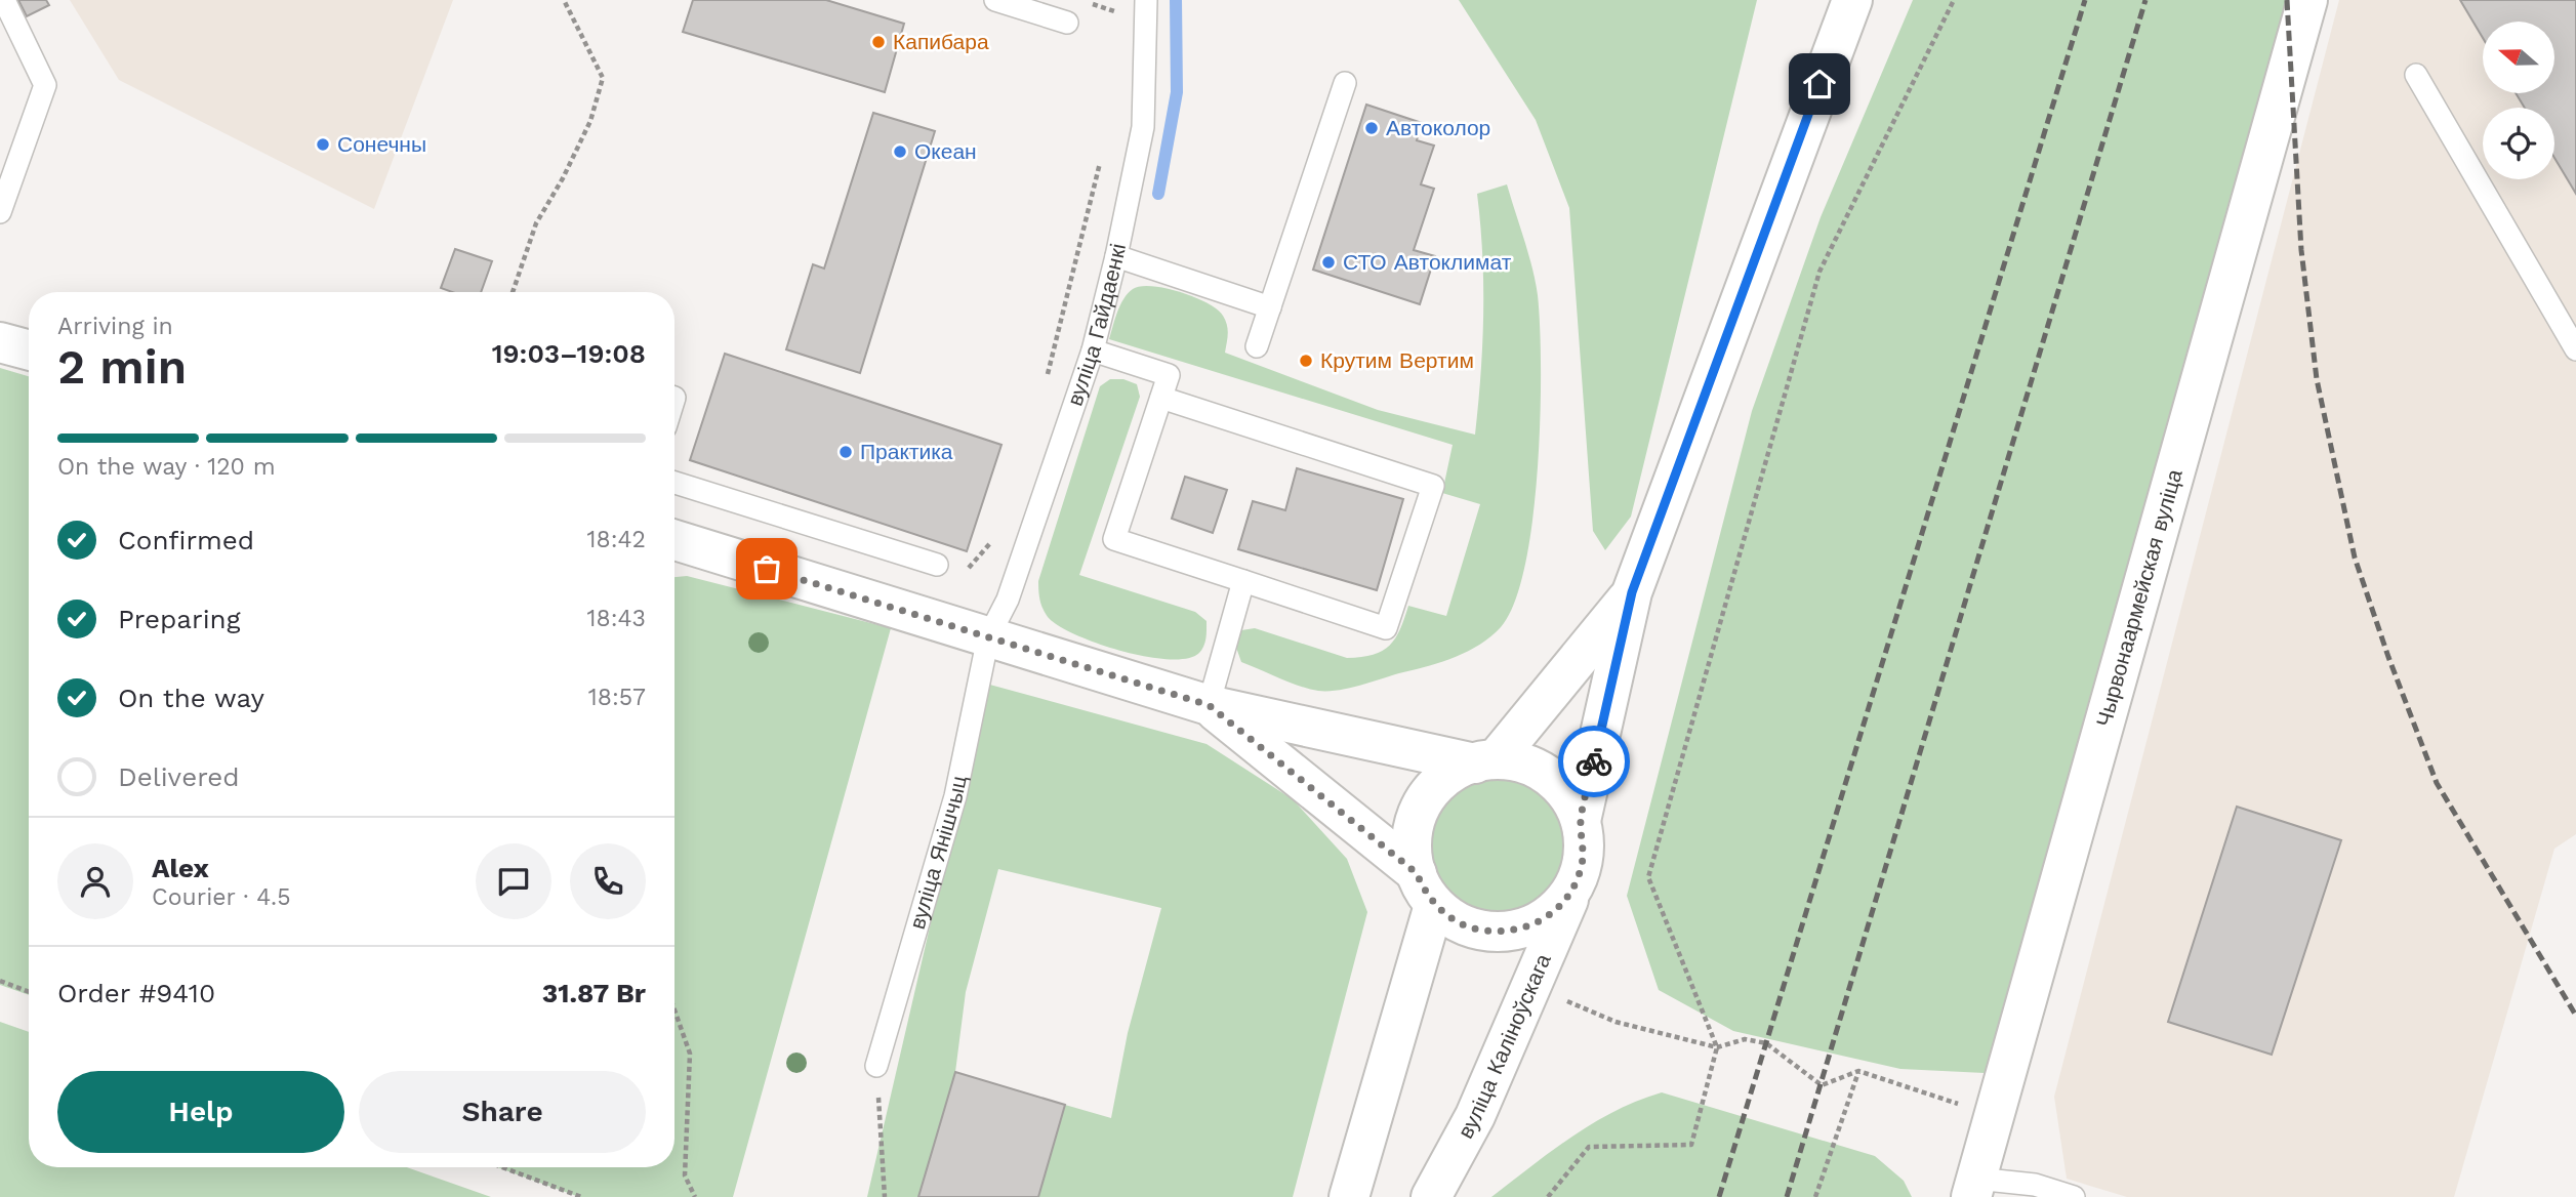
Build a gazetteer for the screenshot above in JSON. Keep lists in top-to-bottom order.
{
  "streets": {
    "street": ["Чырвонаармейская вуліца", "вуліца Каліноўскага"],
    "lane": ["вуліца Гайдаенкі", "вуліца Янішчыц"]
  },
  "crossings": [
    ["вуліца Гайдаенкі", "вуліца Янішчыц"]
  ],
  "places": [
    "Капибара",
    "Автоколор",
    "Сонечны",
    "Океан",
    "СТО Автоклимат",
    "Крутим Вертим",
    "Практика"
  ],
  "north": "left",
  "page": {
    "heading": ["2 min", "Arriving in", "19:03–19:08"],
    "panel": [
      "Alex",
      "Courier · 4.5",
      "Order #9410",
      "31.87 Br"
    ],
    "bar": "On the way · 120 m",
    "list": [
      ["Confirmed", "18:42"],
      ["Preparing", "18:43"],
      ["On the way", "18:57"],
      "Delivered"
    ],
    "buttons": ["Help", "Share"]
  }
}
